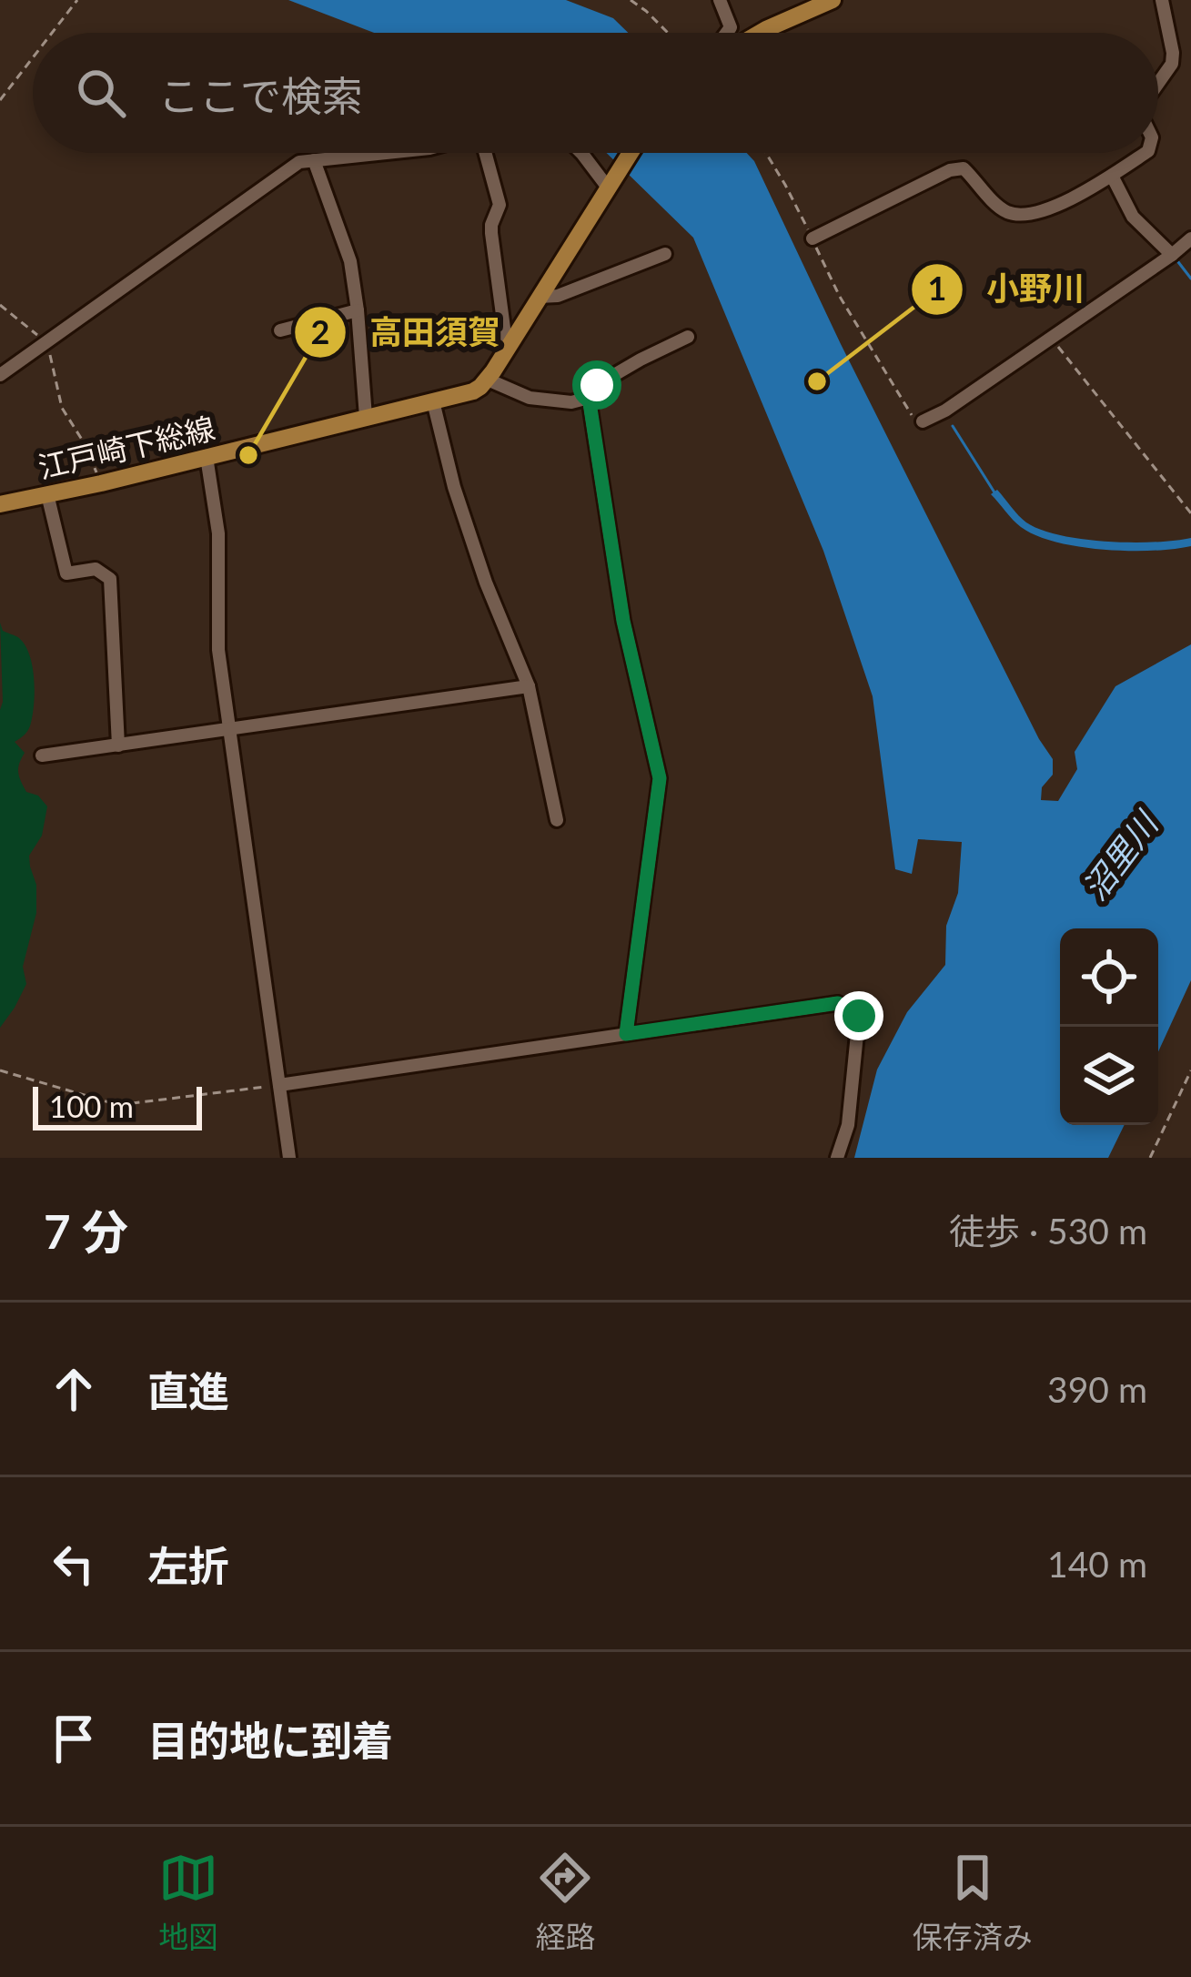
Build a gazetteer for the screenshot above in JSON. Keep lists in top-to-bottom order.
{
  "streets": {
    "main road": ["江戸崎下総線"]
  },
  "water": ["沼里川"],
  "places": ["小野川", "高田須賀"],
  "scale_bar": "100 m",
  "page": {
    "search": "ここで検索",
    "scale": "100 m",
    "heading": ["7 分", "徒歩 · 530 m"],
    "list": [
      ["直進", "390 m"],
      ["左折", "140 m"],
      "目的地に到着"
    ],
    "nav": ["地図", "経路", "保存済み"]
  }
}
